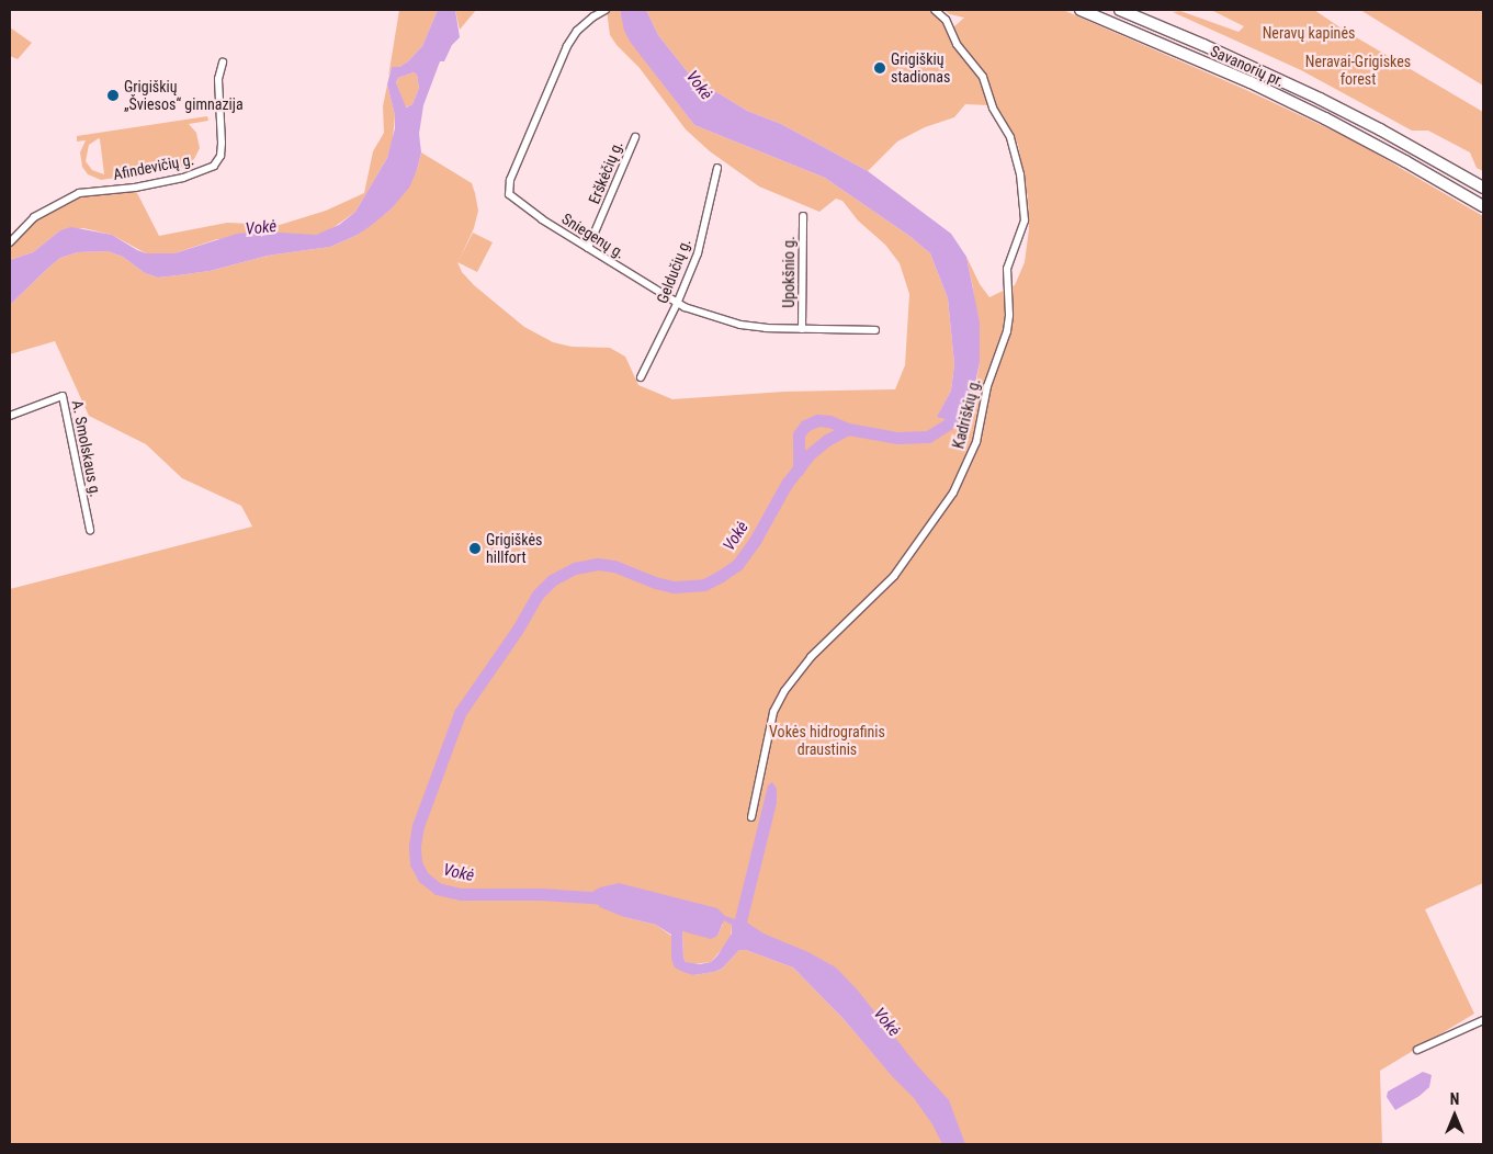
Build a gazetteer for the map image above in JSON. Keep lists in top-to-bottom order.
{
  "streets": {
    "highway": ["Savanorių pr."],
    "street": [
      "Afindevičių g.",
      "Erškėčių g.",
      "Sniegenų g.",
      "Geldučių g.",
      "Upokšnio g.",
      "Kadriškių g.",
      "A. Smolskaus g."
    ]
  },
  "crossings": [
    ["Erškėčių g.", "Sniegenų g."],
    ["Sniegenų g.", "Geldučių g."],
    ["Sniegenų g.", "Upokšnio g."]
  ],
  "water": ["Vokė"],
  "parks": ["Neravų kapinės", "Neravai-Grigiskes forest", "Vokės hidrografinis draustinis"],
  "places": ["Grigiškių stadionas", "Grigiškių „Šviesos“ gimnazija", "Grigiškės hillfort"],
  "north": "top"
}
